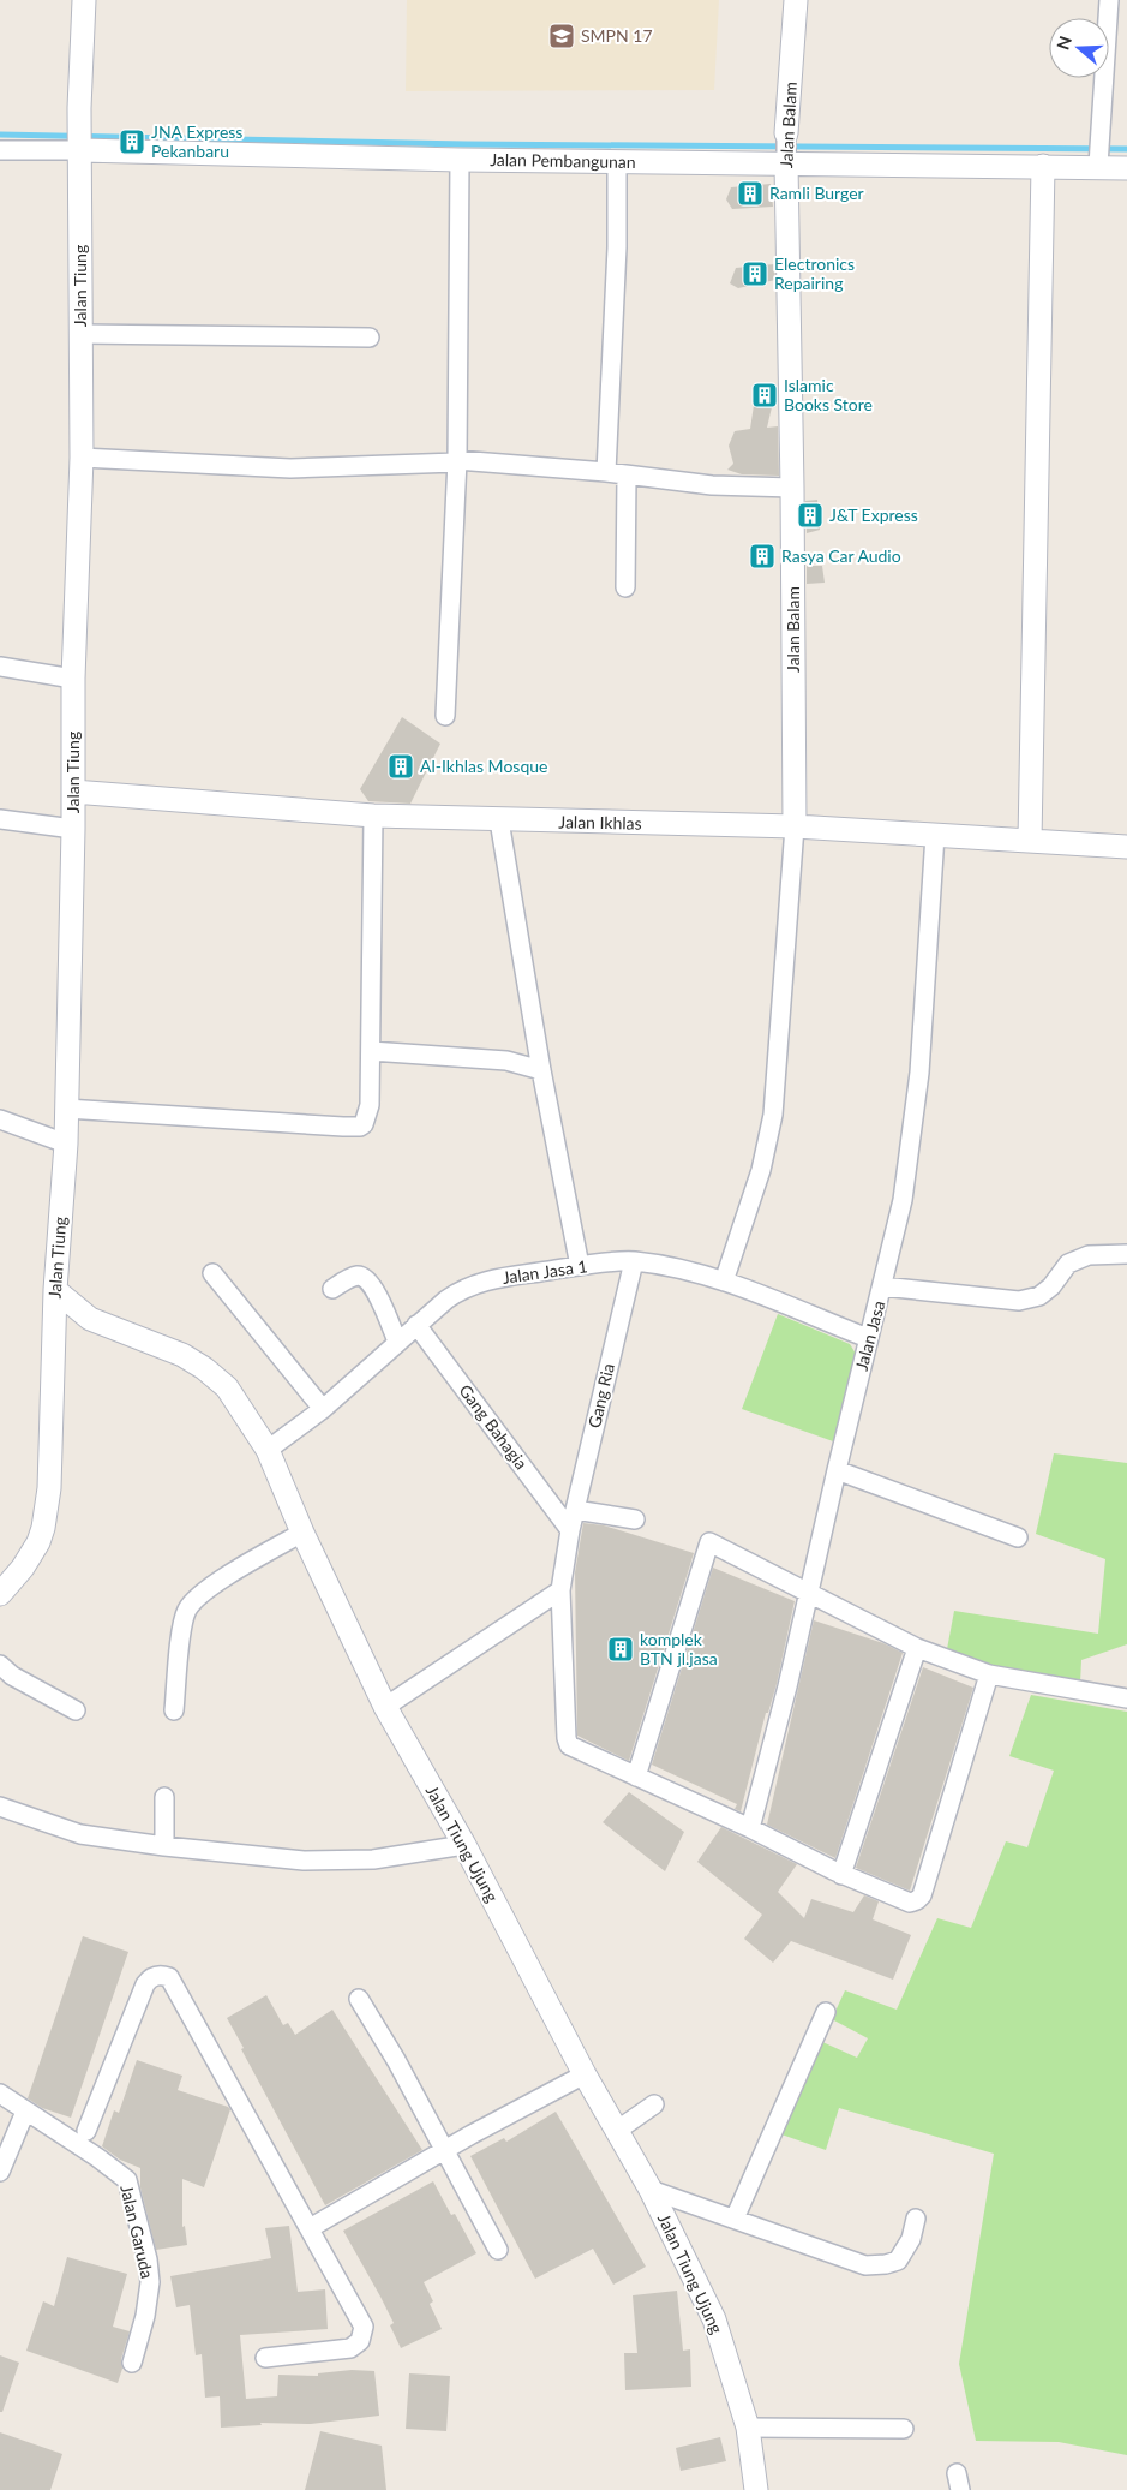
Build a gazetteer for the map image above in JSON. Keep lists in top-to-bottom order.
{
  "streets": {
    "street": [
      "Jalan Balam",
      "Jalan Pembangunan",
      "Jalan Tiung",
      "Jalan Ikhlas",
      "Jalan Jasa 1",
      "Jalan Jasa",
      "Gang Ria",
      "Gang Bahagia",
      "Jalan Tiung Ujung",
      "Jalan Garuda"
    ]
  },
  "crossings": [
    ["Jalan Balam", "Jalan Pembangunan"],
    ["Jalan Balam", "Jalan Ikhlas"],
    ["Jalan Pembangunan", "Jalan Tiung"],
    ["Jalan Tiung", "Jalan Ikhlas"],
    ["Jalan Tiung", "Jalan Tiung Ujung"],
    ["Jalan Ikhlas", "Jalan Jasa"],
    ["Jalan Jasa 1", "Jalan Jasa"],
    ["Jalan Jasa 1", "Gang Ria"],
    ["Jalan Jasa 1", "Gang Bahagia"],
    ["Jalan Jasa 1", "Jalan Tiung Ujung"],
    ["Gang Ria", "Gang Bahagia"]
  ],
  "places": {
    "school or university": ["SMPN 17"],
    "building": [
      "JNA Express Pekanbaru",
      "Ramli Burger",
      "Electronics Repairing",
      "Islamic Books Store",
      "J&T Express",
      "Rasya Car Audio",
      "Al-Ikhlas Mosque",
      "komplek BTN jl.jasa"
    ]
  },
  "north": "left"
}
